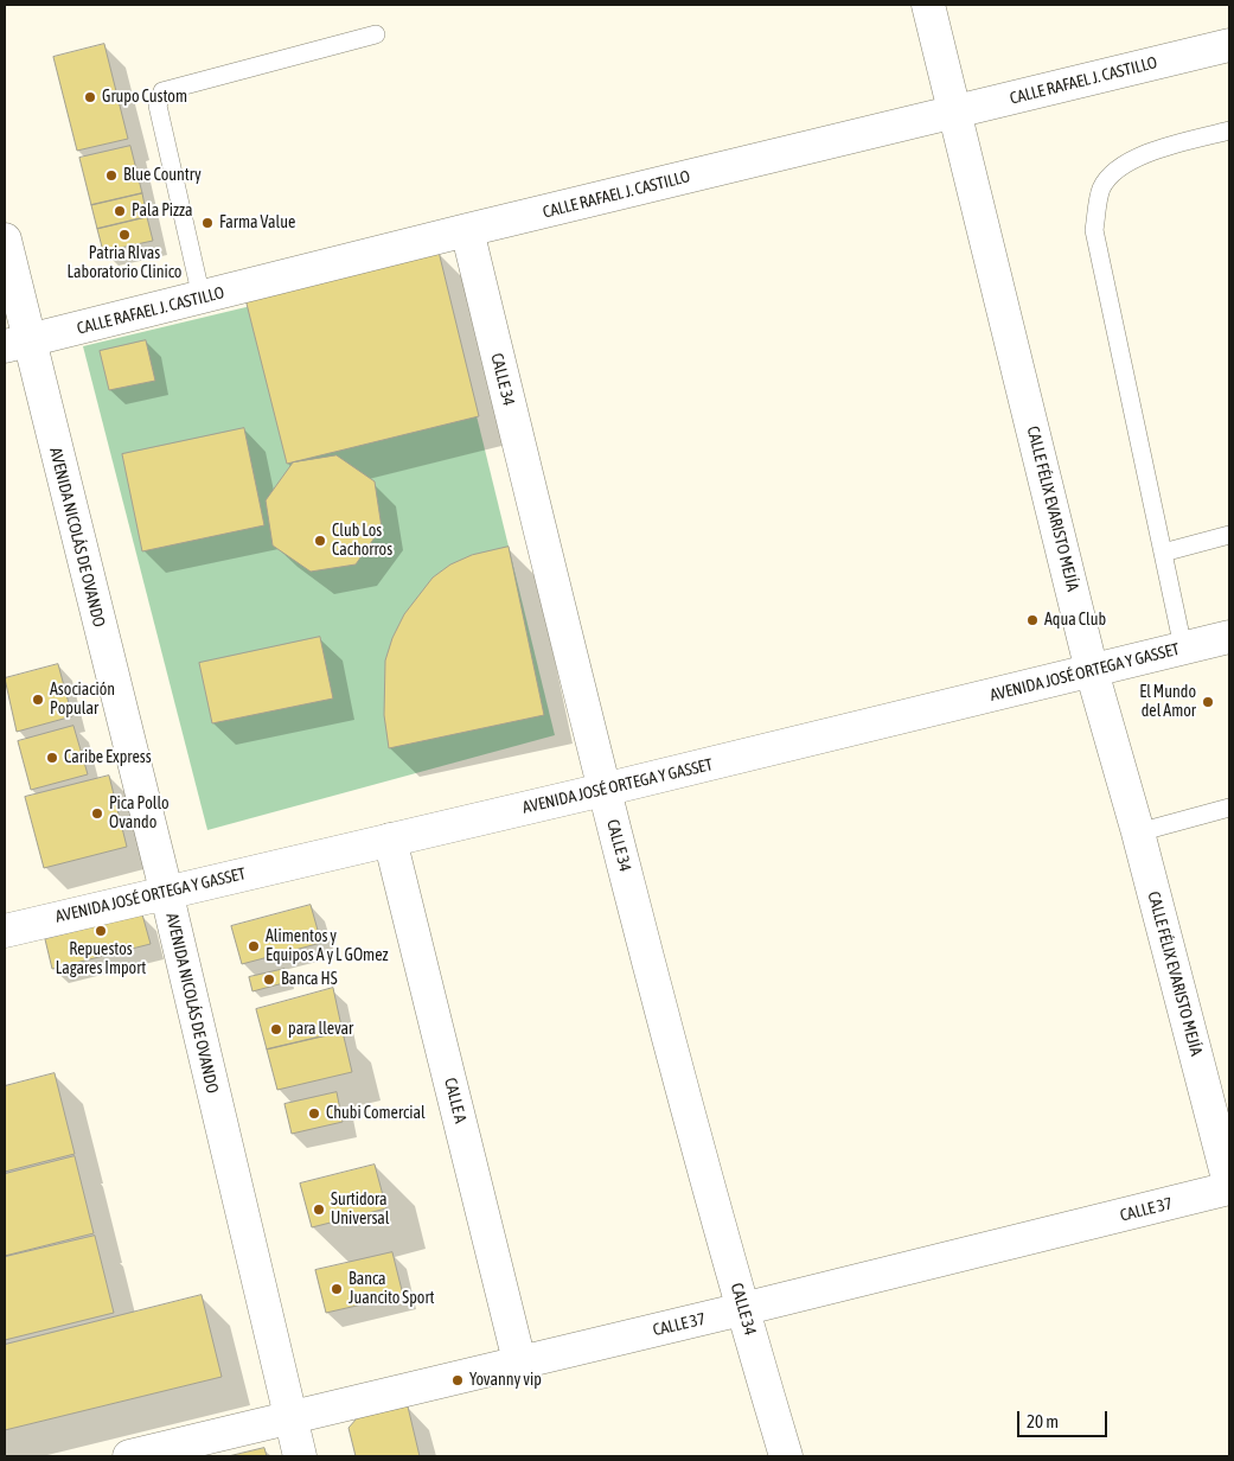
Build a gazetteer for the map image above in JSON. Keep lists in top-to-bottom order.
{
  "streets": {
    "street": [
      "CALLE RAFAEL J. CASTILLO",
      "CALLE 34",
      "CALLE FÉLIX EVARISTO MEJÍA",
      "AVENIDA NICOLÁS DE OVANDO",
      "AVENIDA JOSÉ ORTEGA Y GASSET",
      "CALLE A",
      "CALLE 37"
    ]
  },
  "crossings": [
    ["CALLE RAFAEL J. CASTILLO", "CALLE 34"],
    ["CALLE RAFAEL J. CASTILLO", "CALLE FÉLIX EVARISTO MEJÍA"],
    ["CALLE RAFAEL J. CASTILLO", "AVENIDA NICOLÁS DE OVANDO"],
    ["CALLE 34", "AVENIDA JOSÉ ORTEGA Y GASSET"],
    ["CALLE 34", "CALLE 37"],
    ["CALLE FÉLIX EVARISTO MEJÍA", "AVENIDA JOSÉ ORTEGA Y GASSET"],
    ["CALLE FÉLIX EVARISTO MEJÍA", "CALLE 37"],
    ["AVENIDA NICOLÁS DE OVANDO", "AVENIDA JOSÉ ORTEGA Y GASSET"],
    ["AVENIDA NICOLÁS DE OVANDO", "CALLE 37"],
    ["AVENIDA JOSÉ ORTEGA Y GASSET", "CALLE A"],
    ["CALLE A", "CALLE 37"]
  ],
  "places": [
    "Grupo Custom",
    "Blue Country",
    "Pala Pizza",
    "Farma Value",
    "Patria RIvas Laboratorio Clinico",
    "Club Los Cachorros",
    "Aqua Club",
    "Asociación Popular",
    "El Mundo del Amor",
    "Caribe Express",
    "Pica Pollo Ovando",
    "Repuestos Lagares Import",
    "Alimentos y Equipos A y L GOmez",
    "Banca HS",
    "para llevar",
    "Chubi Comercial",
    "Surtidora Universal",
    "Banca Juancito Sport",
    "Yovanny vip"
  ],
  "scale_bar": "20 m"
}
